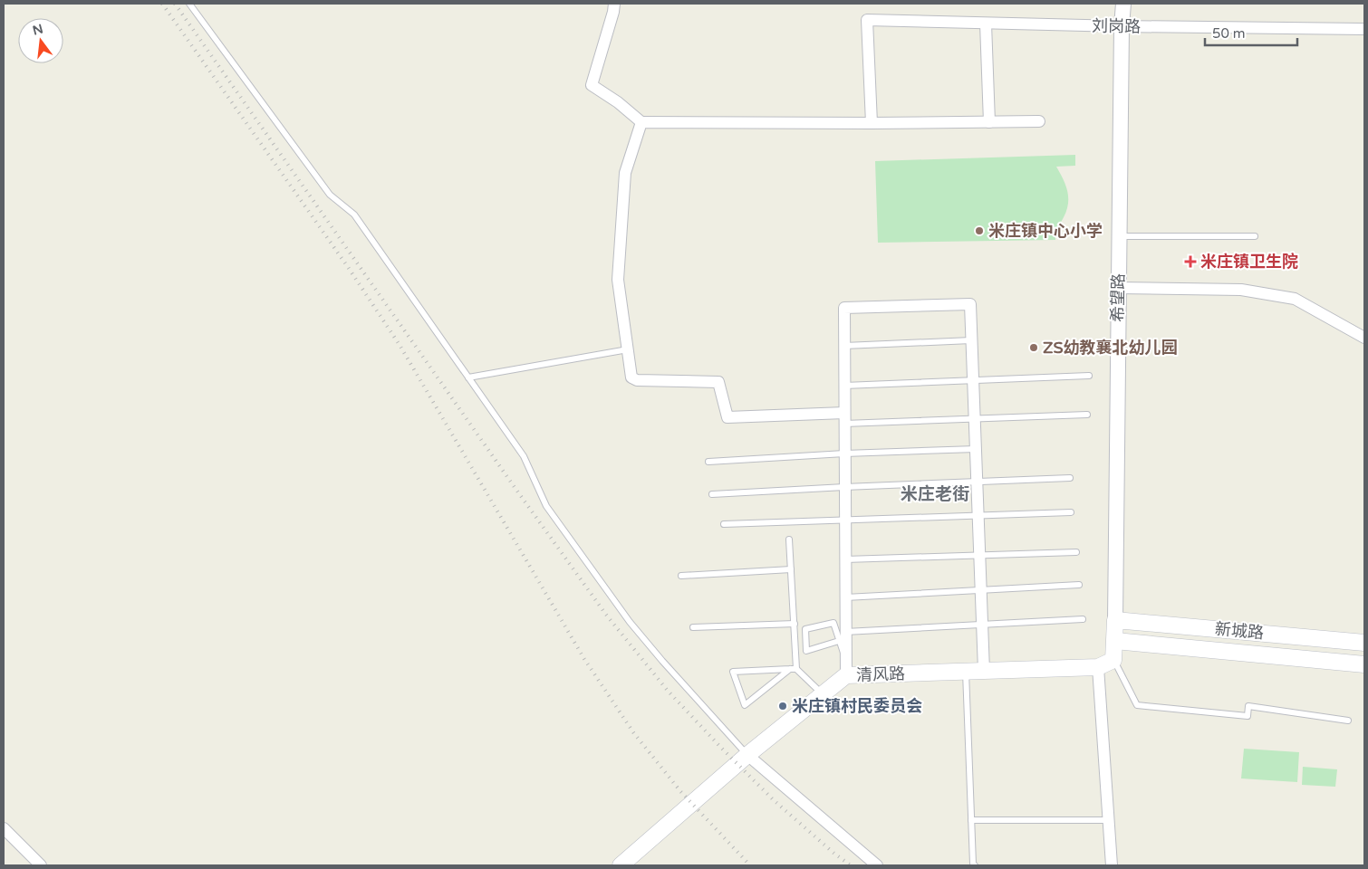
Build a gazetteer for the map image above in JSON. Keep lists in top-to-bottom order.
{
  "streets": {
    "main road": ["新城路", "清风路"],
    "street": ["刘岗路", "希望路"]
  },
  "crossings": [
    ["刘岗路", "希望路"],
    ["希望路", "新城路"]
  ],
  "districts": ["米庄老街"],
  "places": {
    "other": ["米庄镇中心小学", "ZS幼教襄北幼儿园", "米庄镇村民委员会"],
    "health": ["米庄镇卫生院"]
  },
  "scale_bar": "50 m",
  "north": "top"
}
